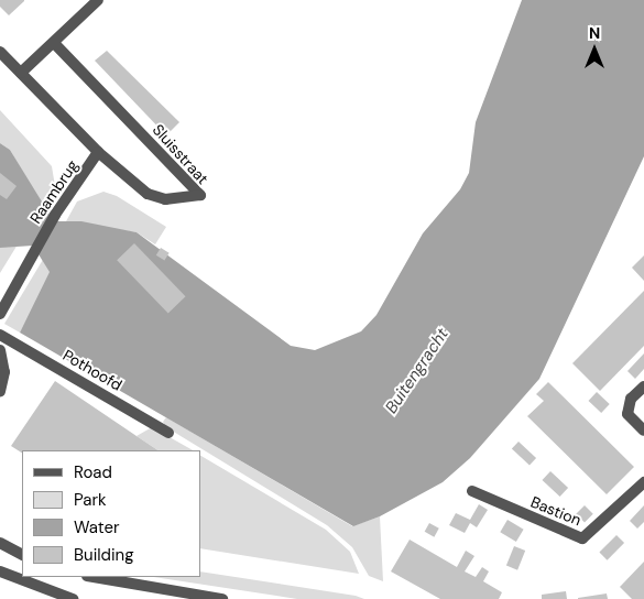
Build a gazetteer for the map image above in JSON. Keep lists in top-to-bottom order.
{
  "streets": {
    "street": [
      "Sluisstraat",
      "Raambrug",
      "Pothoofd",
      "Bastion"
    ]
  },
  "crossings": [
    ["Sluisstraat", "Raambrug"]
  ],
  "water": ["Buitengracht"],
  "legend": [
    "Road",
    "Park",
    "Water",
    "Building"
  ],
  "north": "top"
}
